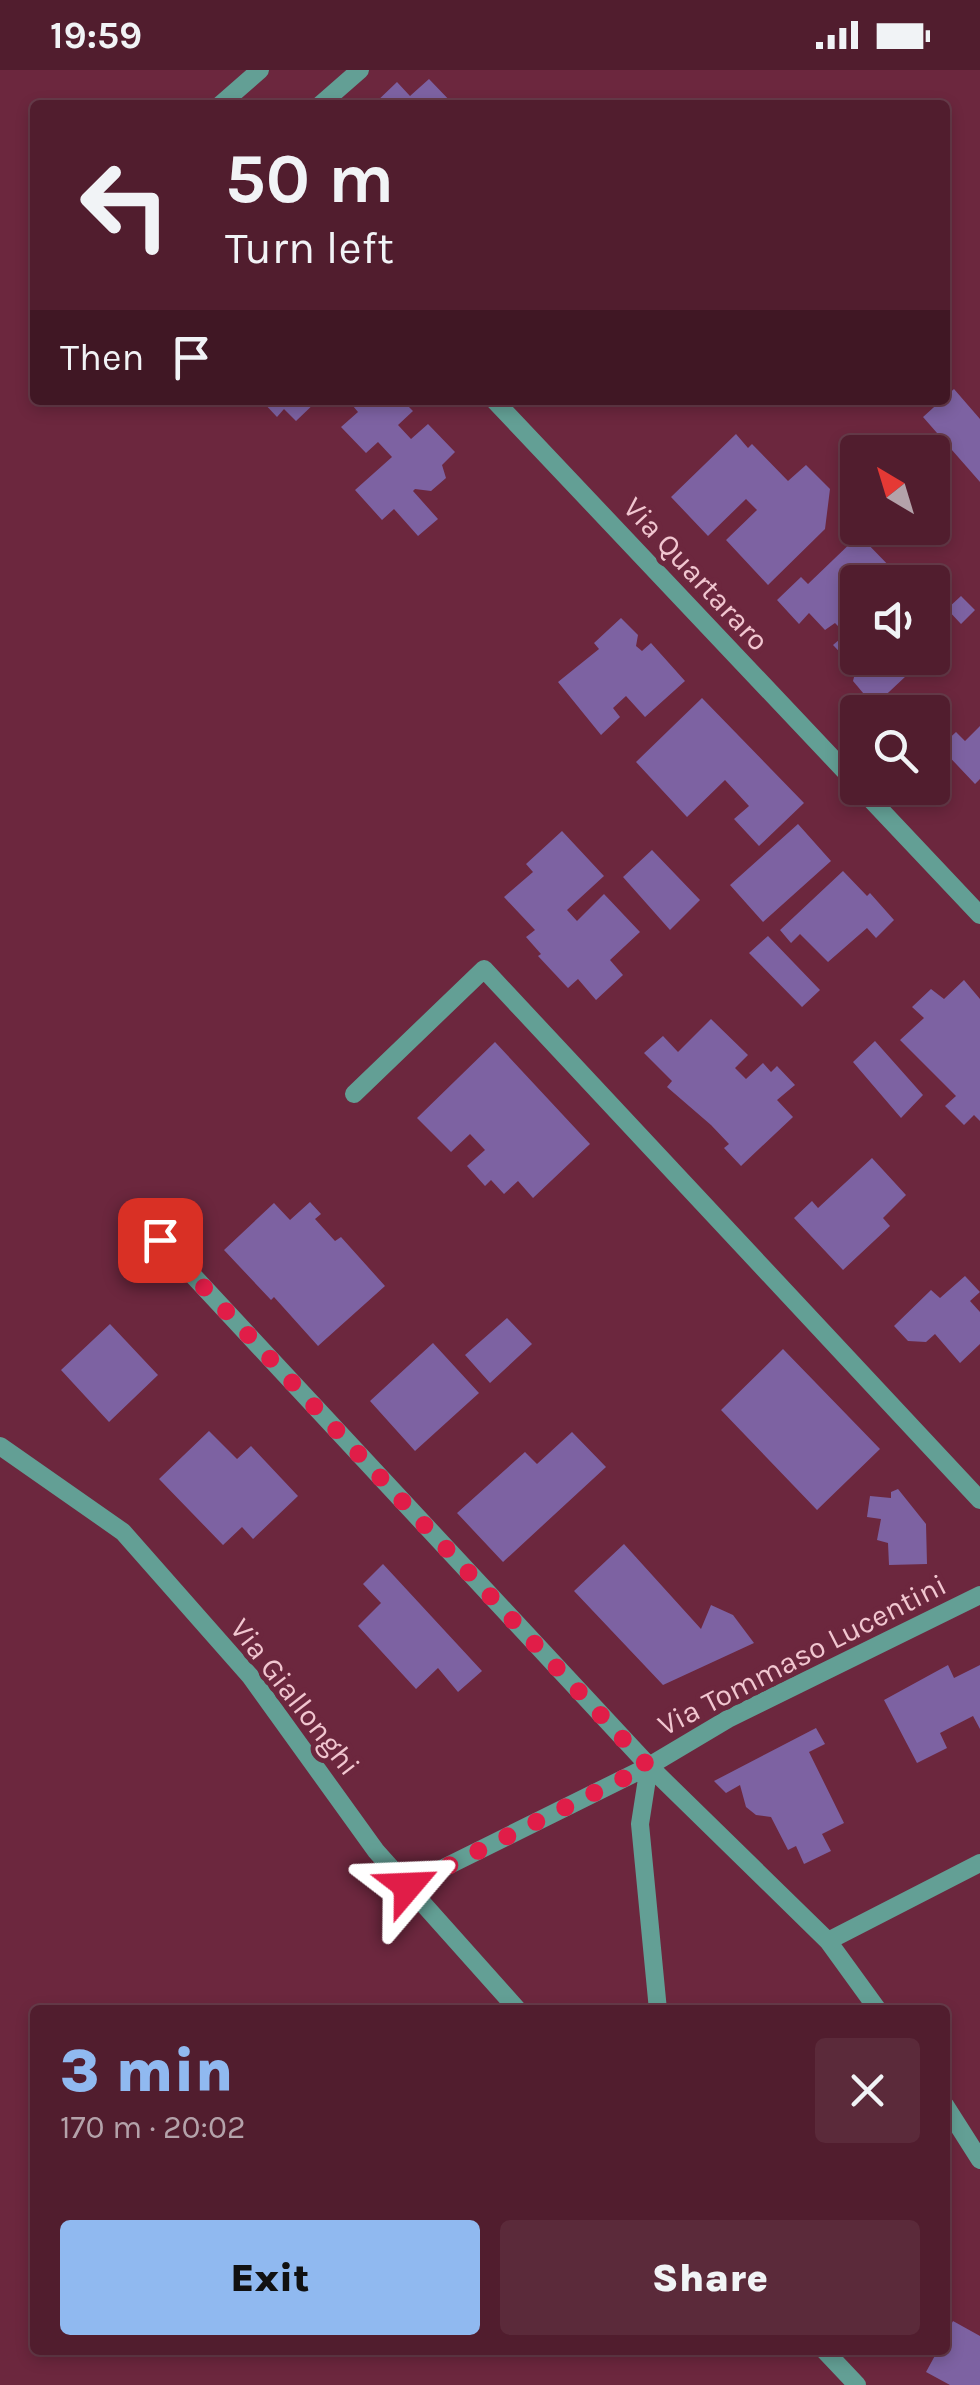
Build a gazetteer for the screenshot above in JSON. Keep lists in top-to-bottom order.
{
  "streets": {
    "street": ["Via Quartararo", "Via Tommaso Lucentini", "Via Giallonghi"]
  },
  "crossings": [
    ["Via Tommaso Lucentini", "Via Giallonghi"]
  ],
  "north": "top left",
  "page": {
    "status": "19:59",
    "turn": ["50 m", "Turn left"],
    "then": "Then",
    "heading": ["3 min", "170 m · 20:02"],
    "buttons": ["Exit", "Share"]
  }
}
